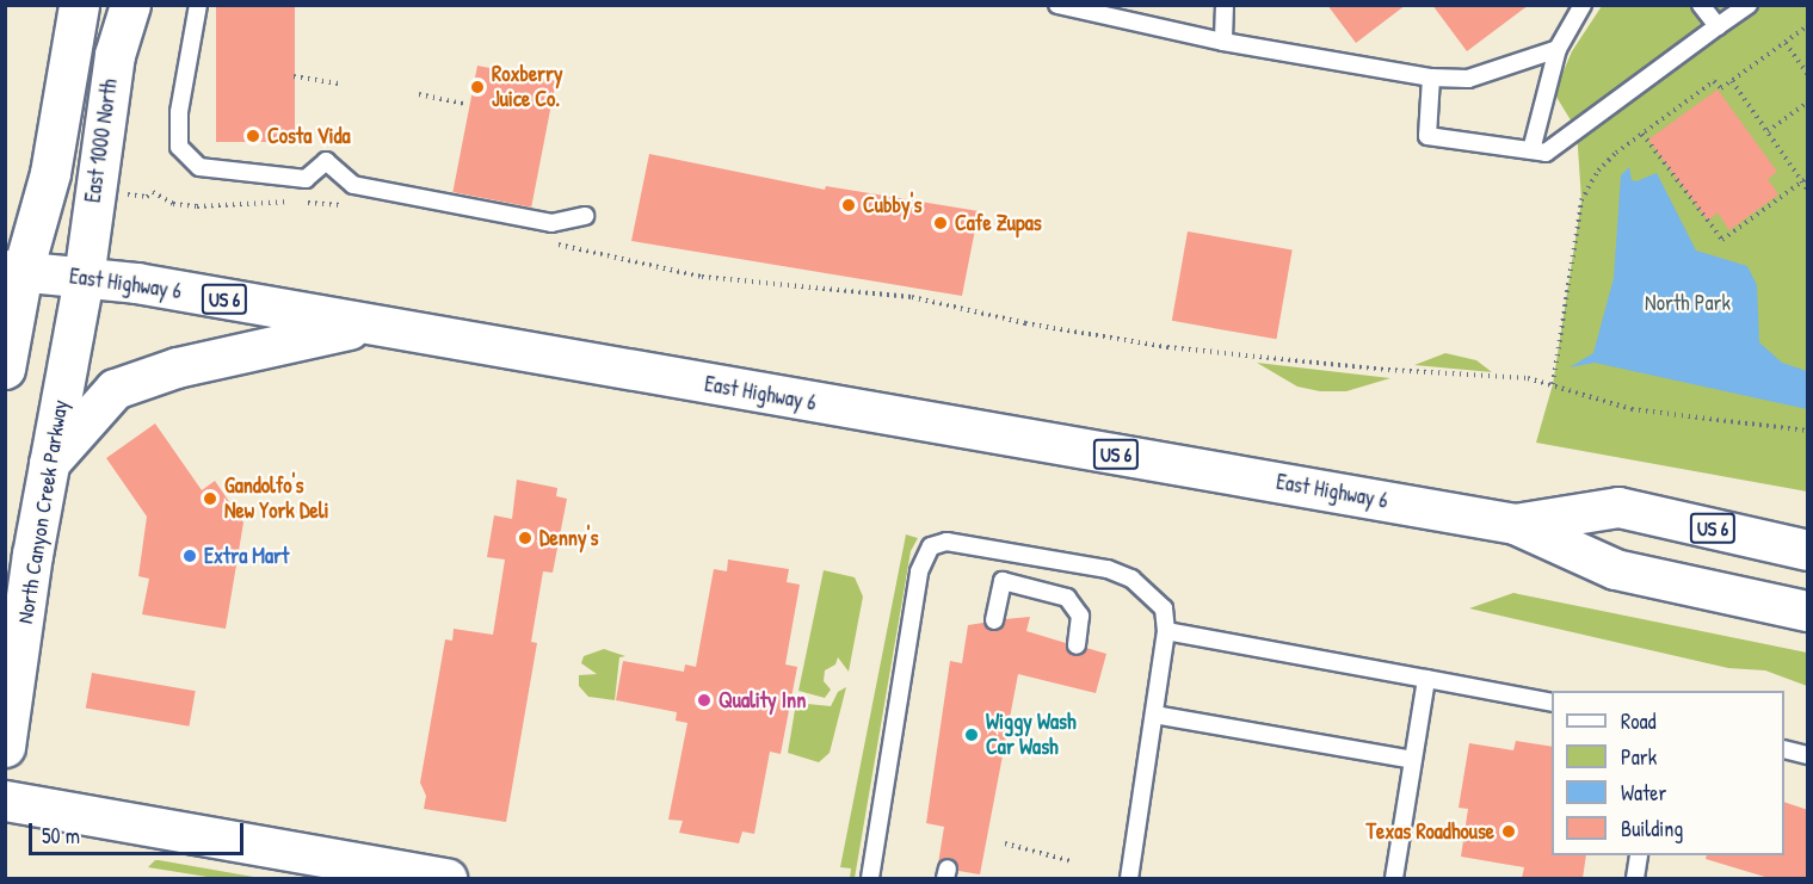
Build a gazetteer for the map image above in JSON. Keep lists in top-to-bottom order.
{
  "streets": {
    "main road": [
      "East 1000 North",
      "East Highway 6",
      "US 6",
      "North Canyon Creek Parkway"
    ]
  },
  "crossings": [
    ["East 1000 North", "East Highway 6"],
    ["East 1000 North", "North Canyon Creek Parkway"],
    ["East Highway 6", "North Canyon Creek Parkway"]
  ],
  "parks": ["North Park"],
  "places": [
    "Roxberry Juice Co.",
    "Costa Vida",
    "Cubby's",
    "Cafe Zupas",
    "Gandolfo's New York Deli",
    "Denny's",
    "Extra Mart",
    "Quality Inn",
    "Wiggy Wash Car Wash",
    "Texas Roadhouse"
  ],
  "legend": [
    "Road",
    "Park",
    "Water",
    "Building"
  ],
  "scale_bar": "50 m"
}
